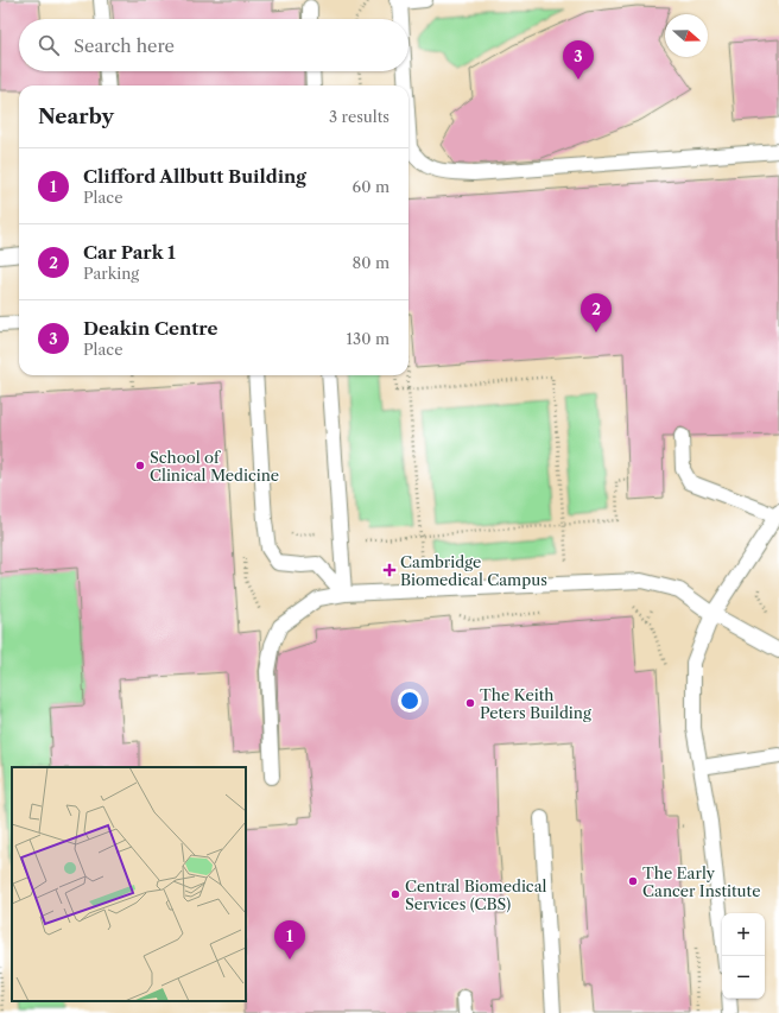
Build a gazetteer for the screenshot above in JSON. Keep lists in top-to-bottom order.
{
  "places": {
    "other": [
      "School of Clinical Medicine",
      "The Keith Peters Building",
      "The Early Cancer Institute",
      "Central Biomedical Services (CBS)"
    ],
    "health": ["Cambridge Biomedical Campus"]
  },
  "north": "right",
  "page": {
    "search": "Search here",
    "pins": ["3", "2", "1"],
    "heading": ["Nearby", "3 results"],
    "list": [
      {
        "mark": "1",
        "name": "Clifford Allbutt Building",
        "note": "Place",
        "value": "60 m"
      },
      {
        "mark": "2",
        "name": "Car Park 1",
        "note": "Parking",
        "value": "80 m"
      },
      {
        "mark": "3",
        "name": "Deakin Centre",
        "note": "Place",
        "value": "130 m"
      }
    ],
    "map_buttons": ["+", "−"]
  }
}
